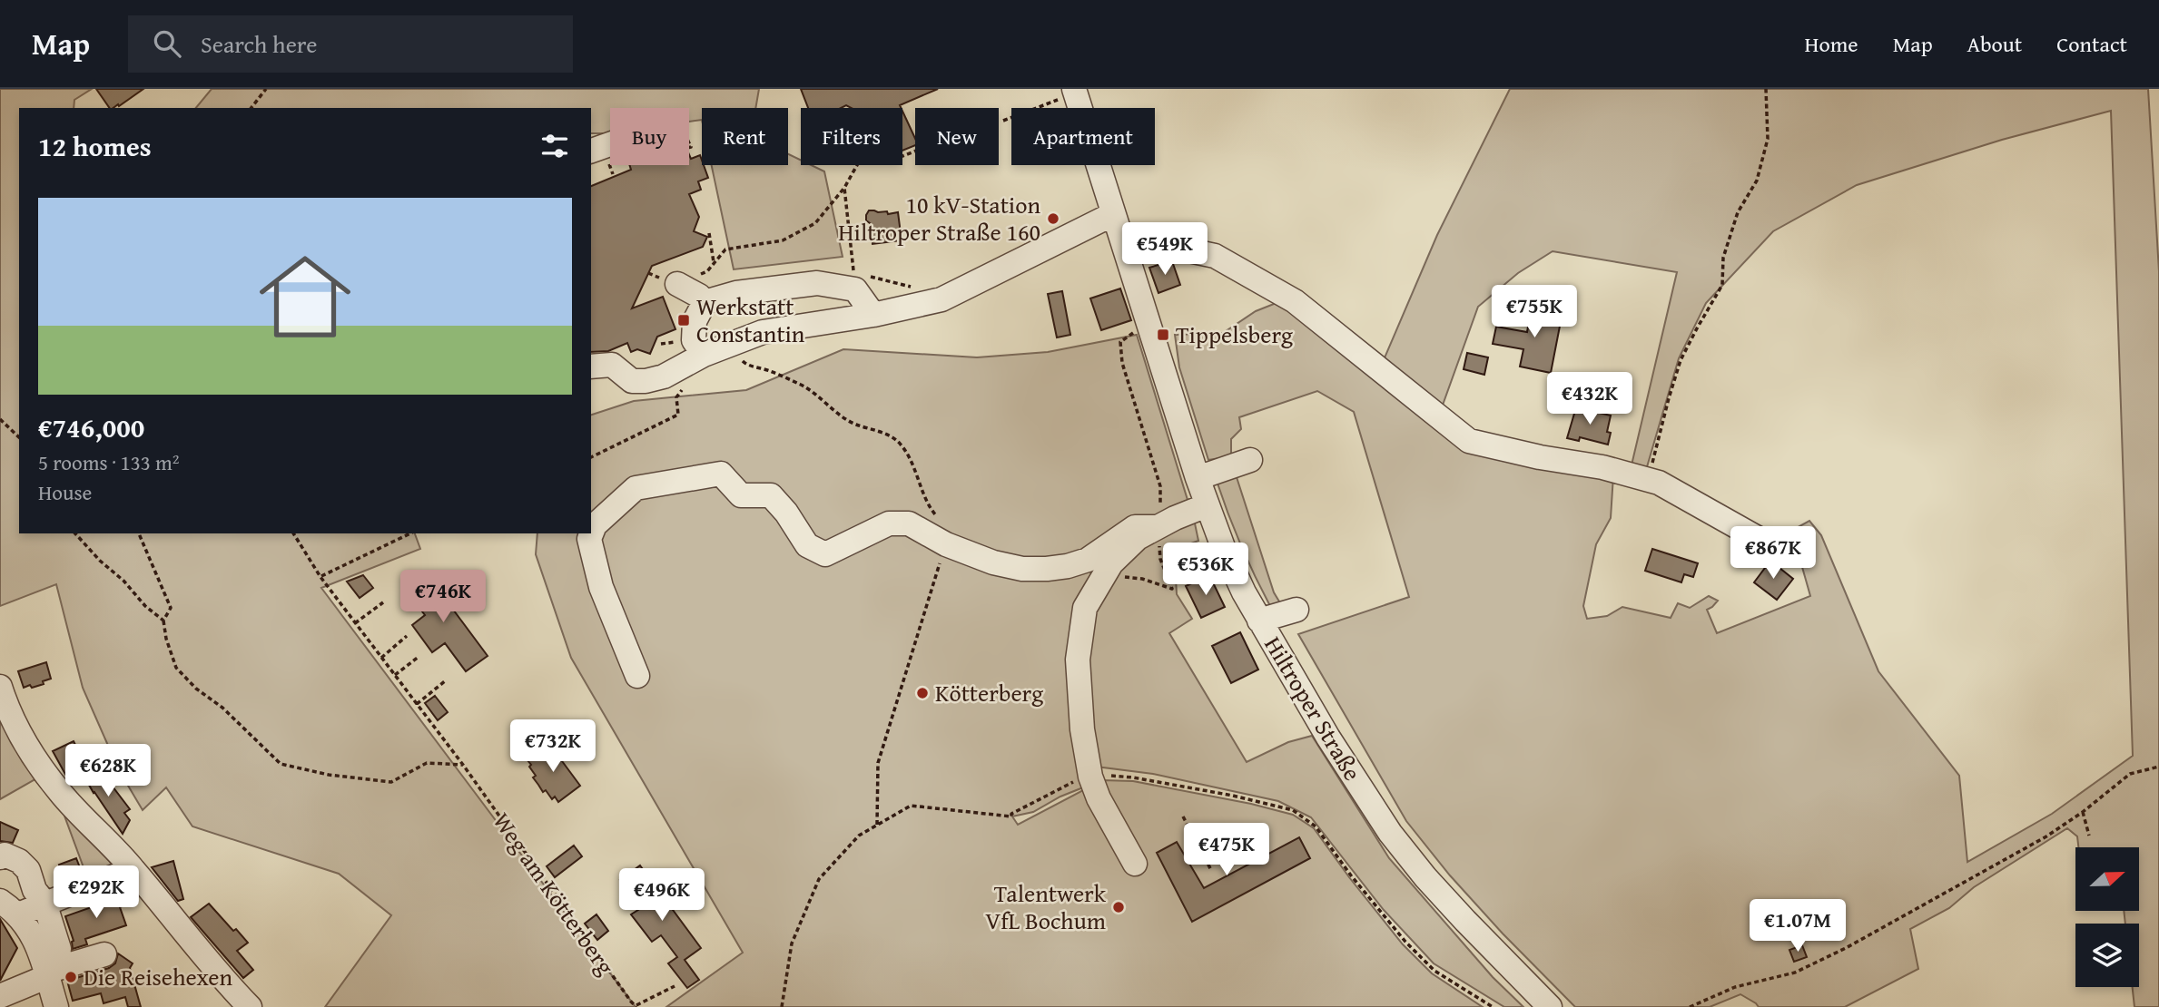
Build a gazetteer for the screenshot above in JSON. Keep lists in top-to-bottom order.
{
  "streets": {
    "street": ["Hiltroper Straße"],
    "path": ["Weg am Kötterberg"]
  },
  "places": {
    "other": [
      "10 kV-Station Hiltroper Straße 160",
      "Kötterberg",
      "Talentwerk VfL Bochum",
      "Die Reisehexen"
    ],
    "transit": ["Werkstatt Constantin", "Tippelsberg"]
  },
  "north": "right",
  "page": {
    "header": "Map",
    "search": "Search here",
    "nav": [
      "Home",
      "Map",
      "About",
      "Contact"
    ],
    "chip": [
      "Buy",
      "Rent",
      "Filters",
      "New",
      "Apartment"
    ],
    "heading": "12 homes",
    "list": [
      {
        "name": "€746,000",
        "note": "5 rooms · 133 m² · House"
      }
    ],
    "price": [
      "€549K",
      "€755K",
      "€432K",
      "€867K",
      "€536K",
      "€746K",
      "€732K",
      "€628K",
      "€475K",
      "€292K",
      "€496K",
      "€1.07M"
    ]
  }
}
